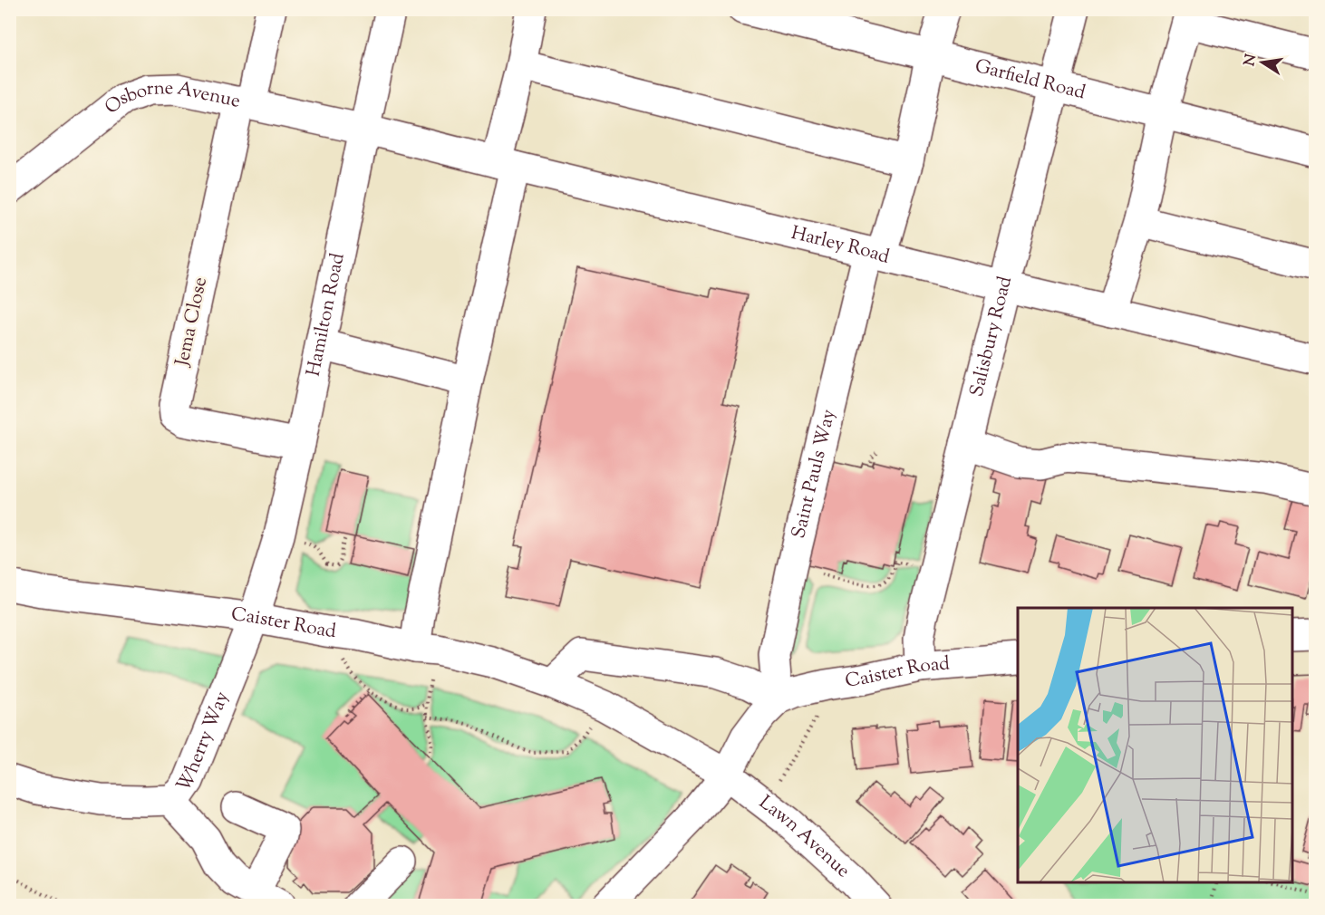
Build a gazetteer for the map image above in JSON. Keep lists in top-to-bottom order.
{
  "streets": {
    "street": [
      "Garfield Road",
      "Osborne Avenue",
      "Harley Road",
      "Hamilton Road",
      "Jema Close",
      "Salisbury Road",
      "Saint Pauls Way",
      "Caister Road",
      "Wherry Way",
      "Lawn Avenue"
    ]
  },
  "crossings": [
    ["Garfield Road", "Salisbury Road"],
    ["Garfield Road", "Saint Pauls Way"],
    ["Osborne Avenue", "Harley Road"],
    ["Osborne Avenue", "Hamilton Road"],
    ["Osborne Avenue", "Jema Close"],
    ["Harley Road", "Hamilton Road"],
    ["Harley Road", "Salisbury Road"],
    ["Harley Road", "Saint Pauls Way"],
    ["Hamilton Road", "Jema Close"],
    ["Hamilton Road", "Caister Road"],
    ["Hamilton Road", "Wherry Way"],
    ["Salisbury Road", "Caister Road"],
    ["Saint Pauls Way", "Caister Road"],
    ["Caister Road", "Wherry Way"],
    ["Caister Road", "Lawn Avenue"]
  ],
  "north": "left"
}
